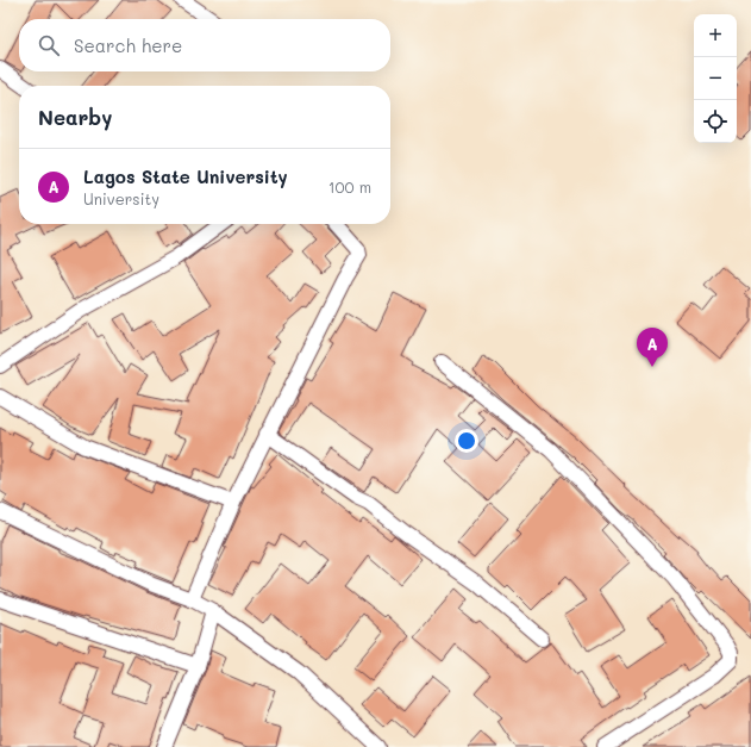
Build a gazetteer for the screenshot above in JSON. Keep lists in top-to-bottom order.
{
  "page": {
    "map_buttons": ["+", "−"],
    "search": "Search here",
    "heading": "Nearby",
    "list": [
      {
        "mark": "A",
        "name": "Lagos State University",
        "note": "University",
        "value": "100 m"
      }
    ],
    "pins": "A"
  }
}
